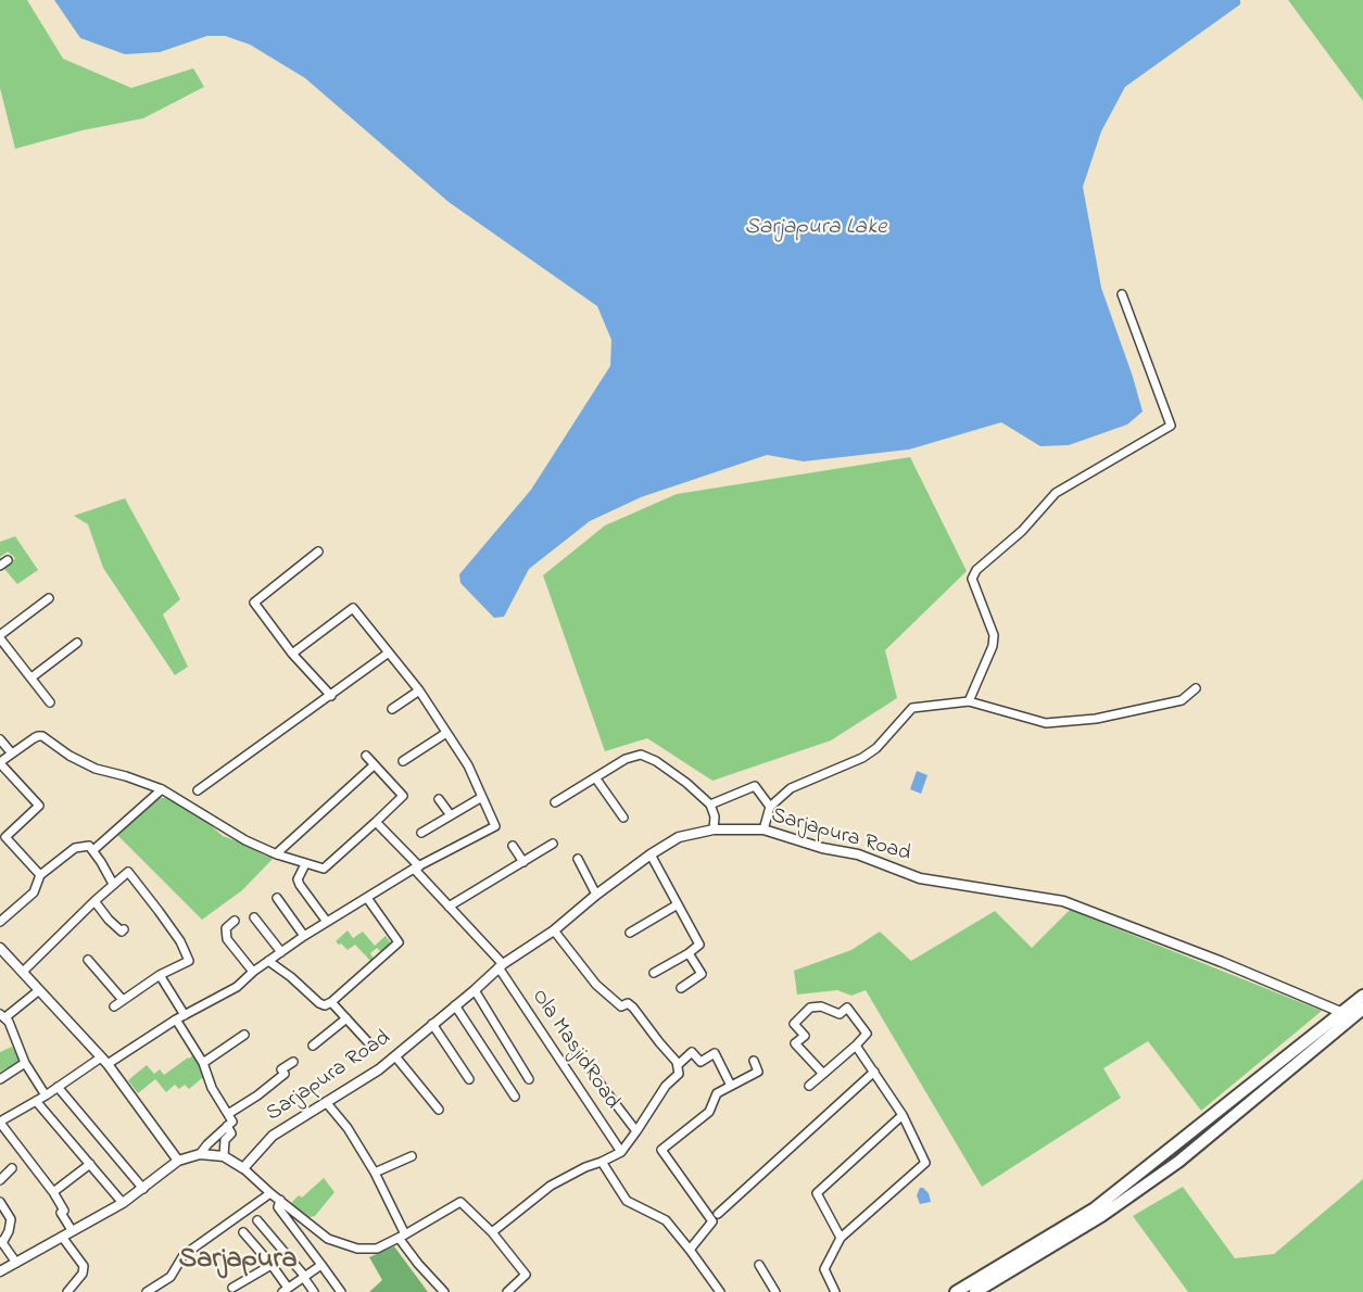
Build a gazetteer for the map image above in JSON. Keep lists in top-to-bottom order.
{
  "streets": {
    "street": ["Sarjapura Road", "Ola MasjidRoad"]
  },
  "crossings": [
    ["Sarjapura Road", "Ola MasjidRoad"]
  ],
  "districts": ["Sarjapura"],
  "water": ["Sarjapura Lake"]
}
